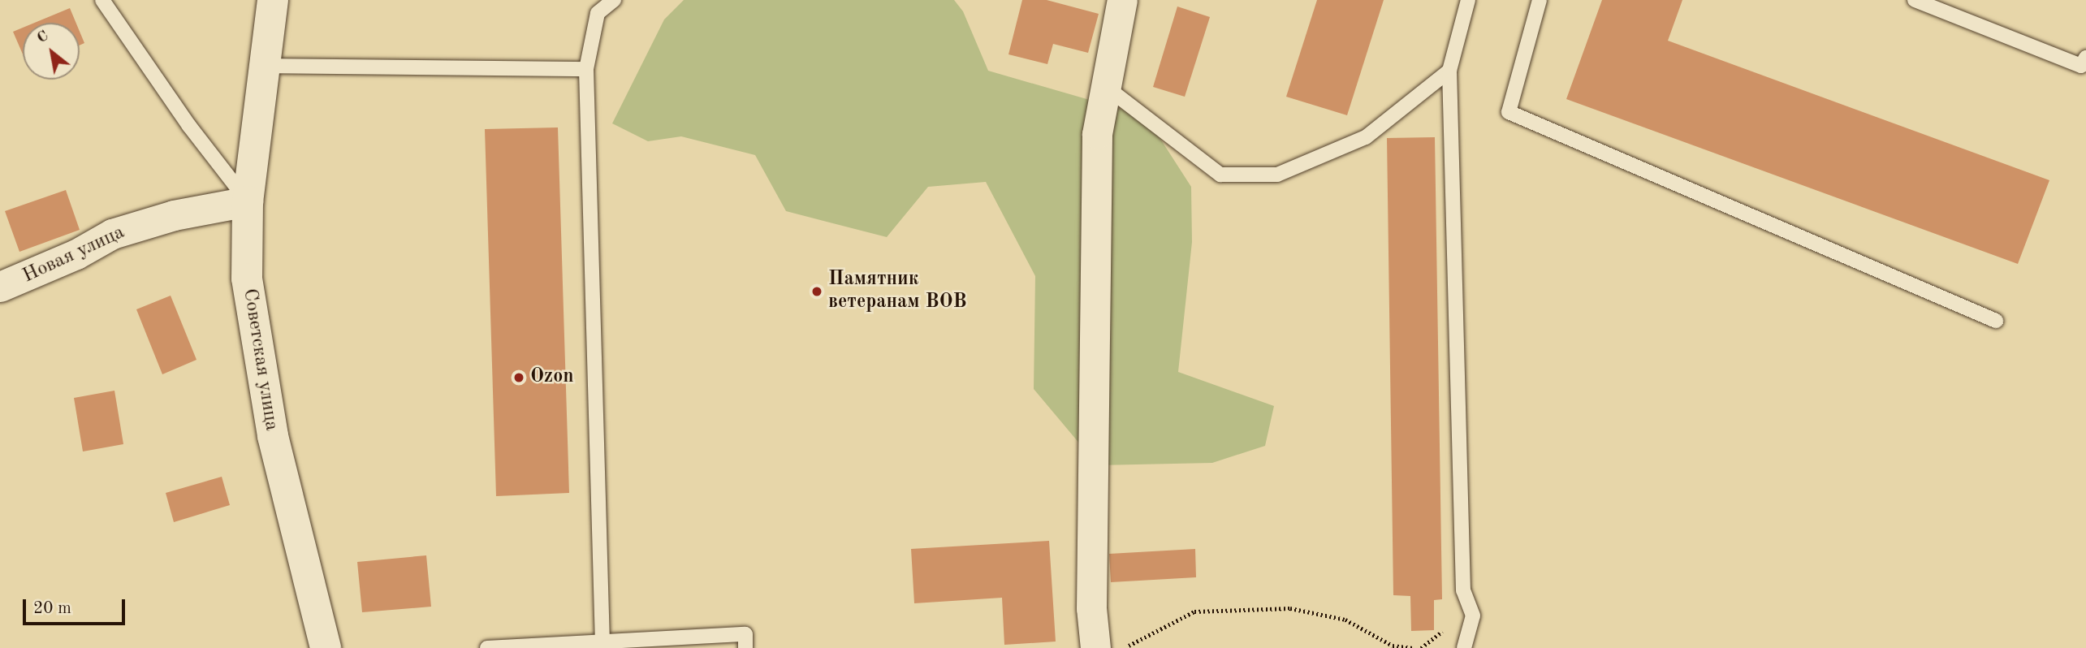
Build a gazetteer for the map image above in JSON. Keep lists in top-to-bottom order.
{
  "streets": {
    "main road": ["Советская улица"],
    "street": ["Новая улица"]
  },
  "crossings": [
    ["Новая улица", "Советская улица"]
  ],
  "places": ["Памятник ветеранам ВОВ", "Ozon"],
  "scale_bar": "20 m",
  "north": "top left"
}
